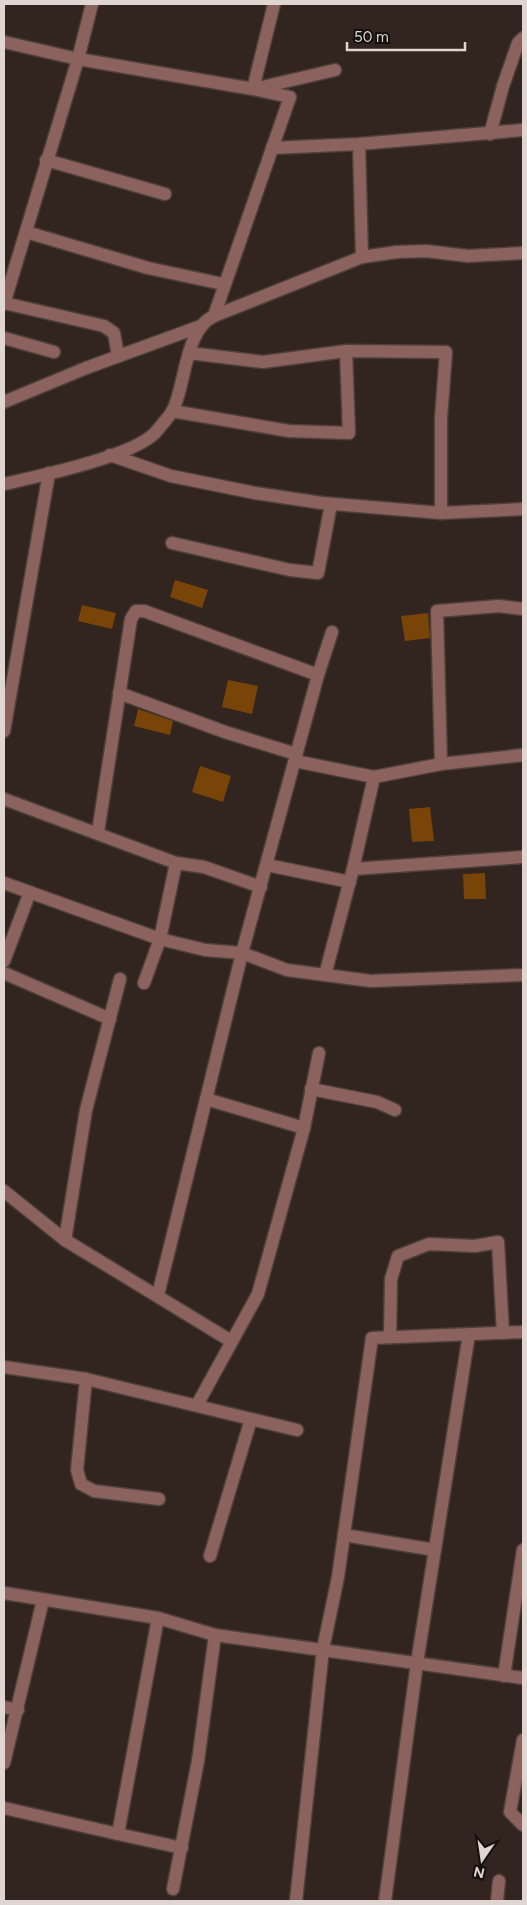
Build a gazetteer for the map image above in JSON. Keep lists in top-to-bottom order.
{
  "scale_bar": "50 m",
  "north": "bottom"
}
